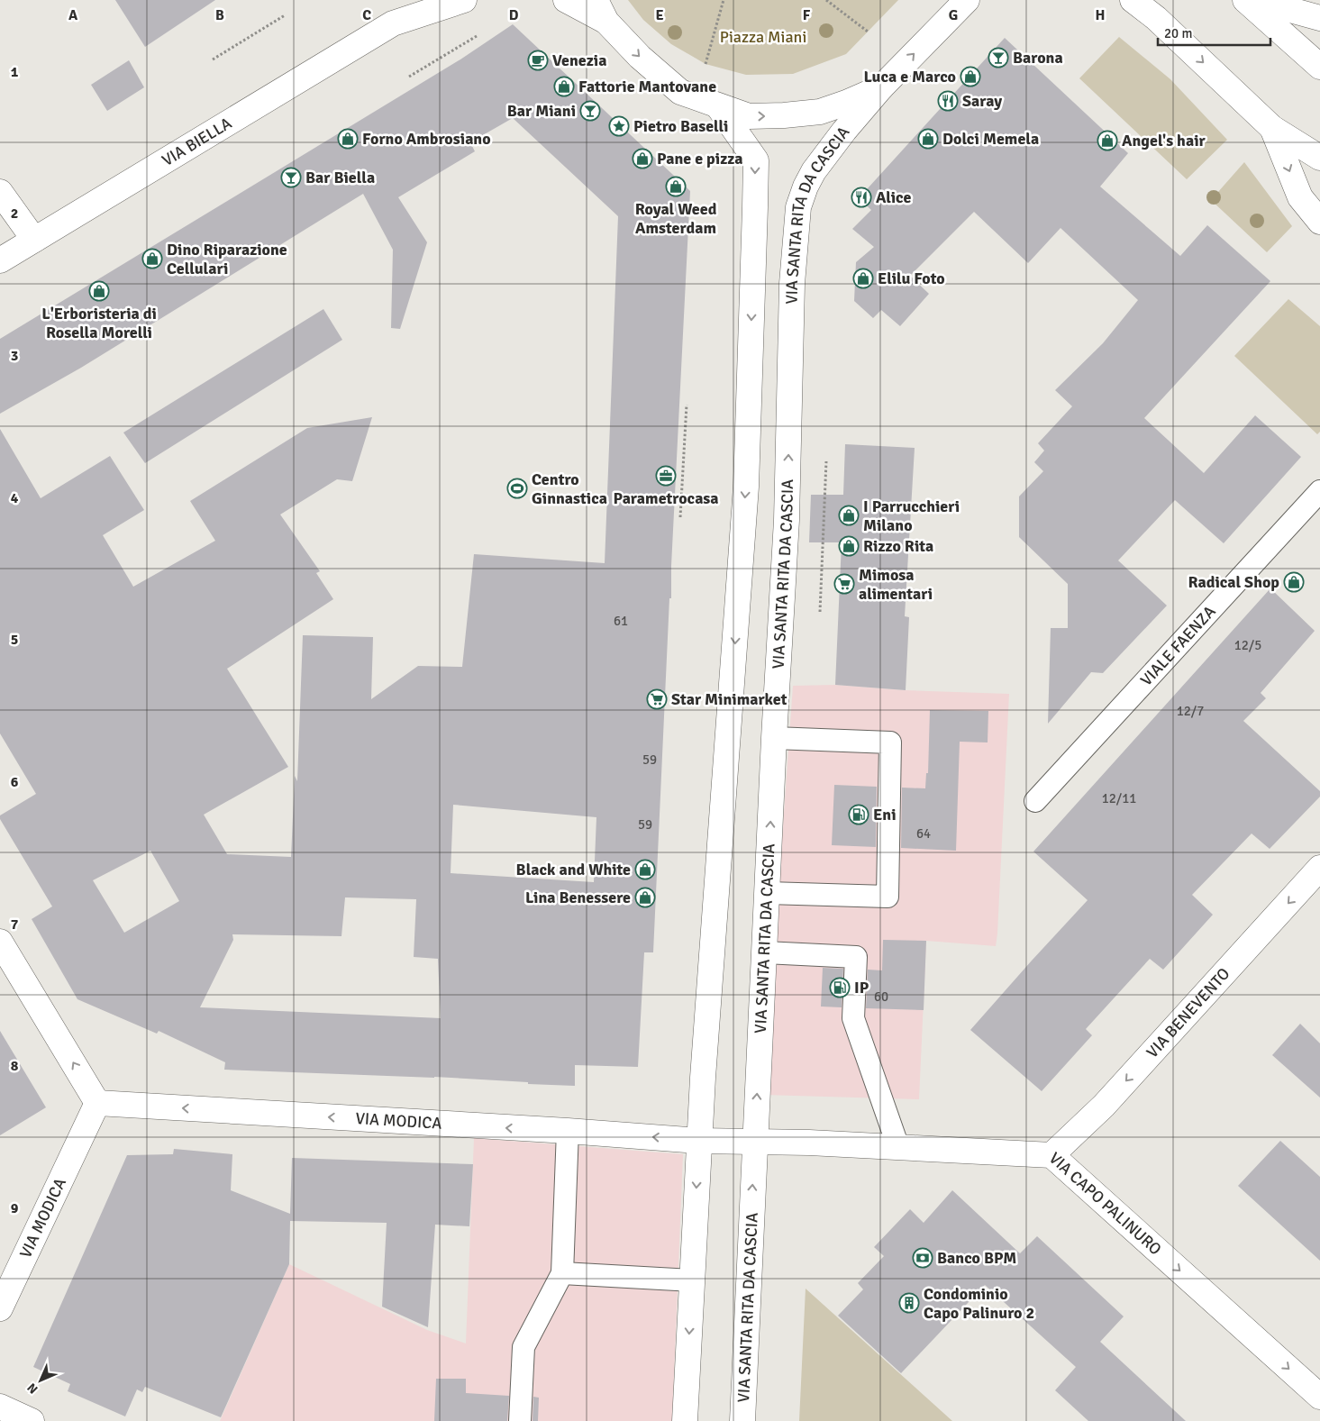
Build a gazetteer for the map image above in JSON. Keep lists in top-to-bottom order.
{
  "streets": {
    "street": [
      "VIA BIELLA",
      "VIA SANTA RITA DA CASCIA",
      "VIA BENEVENTO",
      "VIA MODICA",
      "VIA CAPO PALINURO"
    ],
    "lane": ["VIALE FAENZA"]
  },
  "crossings": [
    ["VIA SANTA RITA DA CASCIA", "VIA CAPO PALINURO"],
    ["VIA BENEVENTO", "VIA CAPO PALINURO"]
  ],
  "one_way": ["VIA BENEVENTO", "VIA MODICA", "VIA CAPO PALINURO"],
  "parks": ["Piazza Miani"],
  "places": {
    "bar": ["Barona", "Bar Miani", "Bar Biella"],
    "cafe": ["Venezia"],
    "shop": [
      "Luca e Marco",
      "Fattorie Mantovane",
      "Forno Ambrosiano",
      "Dolci Memela",
      "Angel's hair",
      "Pane e pizza",
      "Royal Weed Amsterdam",
      "Dino Riparazione Cellulari",
      "Elilu Foto",
      "L'Erboristeria di Rosella Morelli",
      "I Parrucchieri Milano",
      "Rizzo Rita",
      "Radical Shop",
      "Black and White",
      "Lina Benessere"
    ],
    "restaurant": ["Saray", "Alice"],
    "place": ["Pietro Baselli"],
    "office": ["Parametrocasa"],
    "sports": ["Centro Ginnastica"],
    "supermarket": ["Mimosa alimentari", "Star Minimarket"],
    "fuel station": ["Eni", "IP"],
    "bank": ["Banco BPM"],
    "building": ["Condominio Capo Palinuro 2"]
  },
  "house_numbers": [
    "61",
    "12/5",
    "12/7",
    "59",
    "12/11",
    "59",
    "64",
    "60"
  ],
  "scale_bar": "20 m",
  "north": "bottom left",
  "grid": {
    "columns": [
      "A",
      "B",
      "C",
      "D",
      "E",
      "F",
      "G",
      "H"
    ],
    "rows": [
      "1",
      "2",
      "3",
      "4",
      "5",
      "6",
      "7",
      "8",
      "9"
    ]
  }
}
